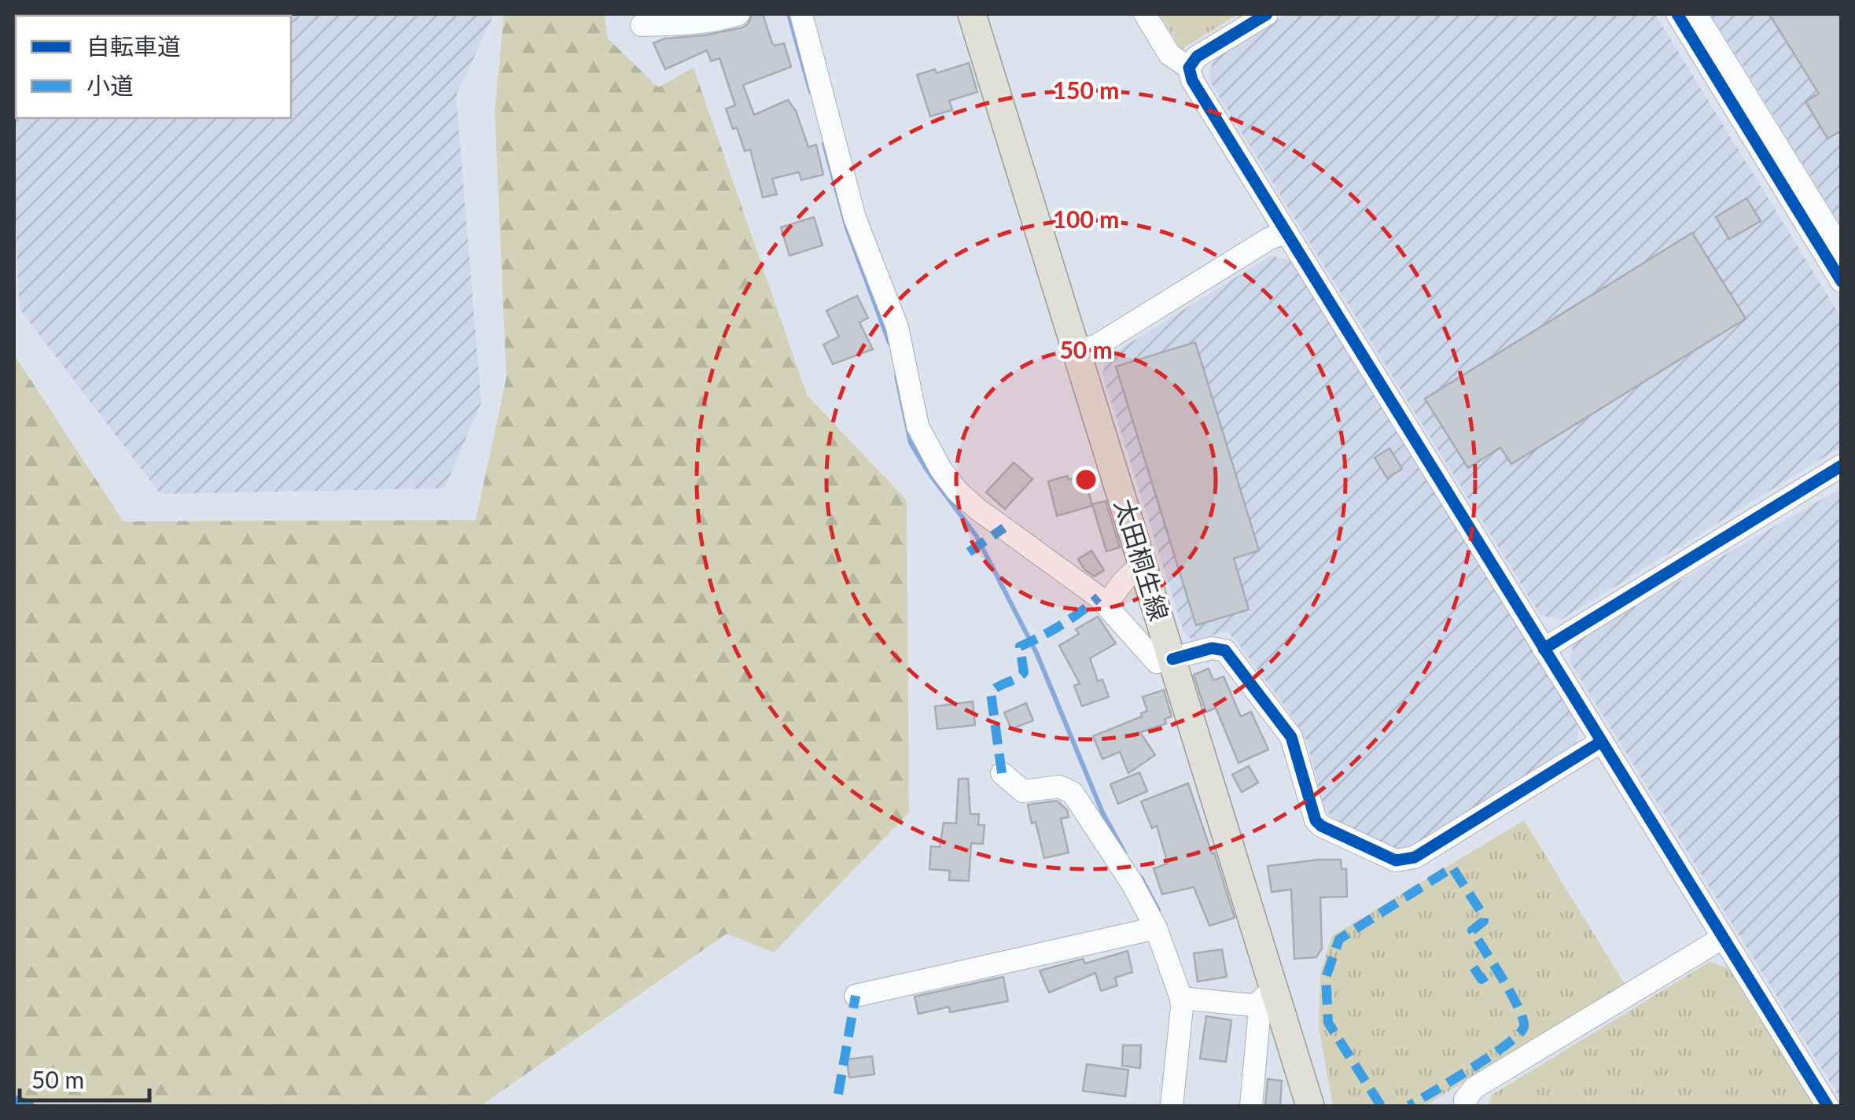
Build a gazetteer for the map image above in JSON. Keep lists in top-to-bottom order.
{
  "streets": {
    "main road": ["太田桐生線"]
  },
  "legend": ["自転車道", "小道"],
  "scale_bar": "50 m",
  "rings": ["150 m", "100 m", "50 m"]
}
